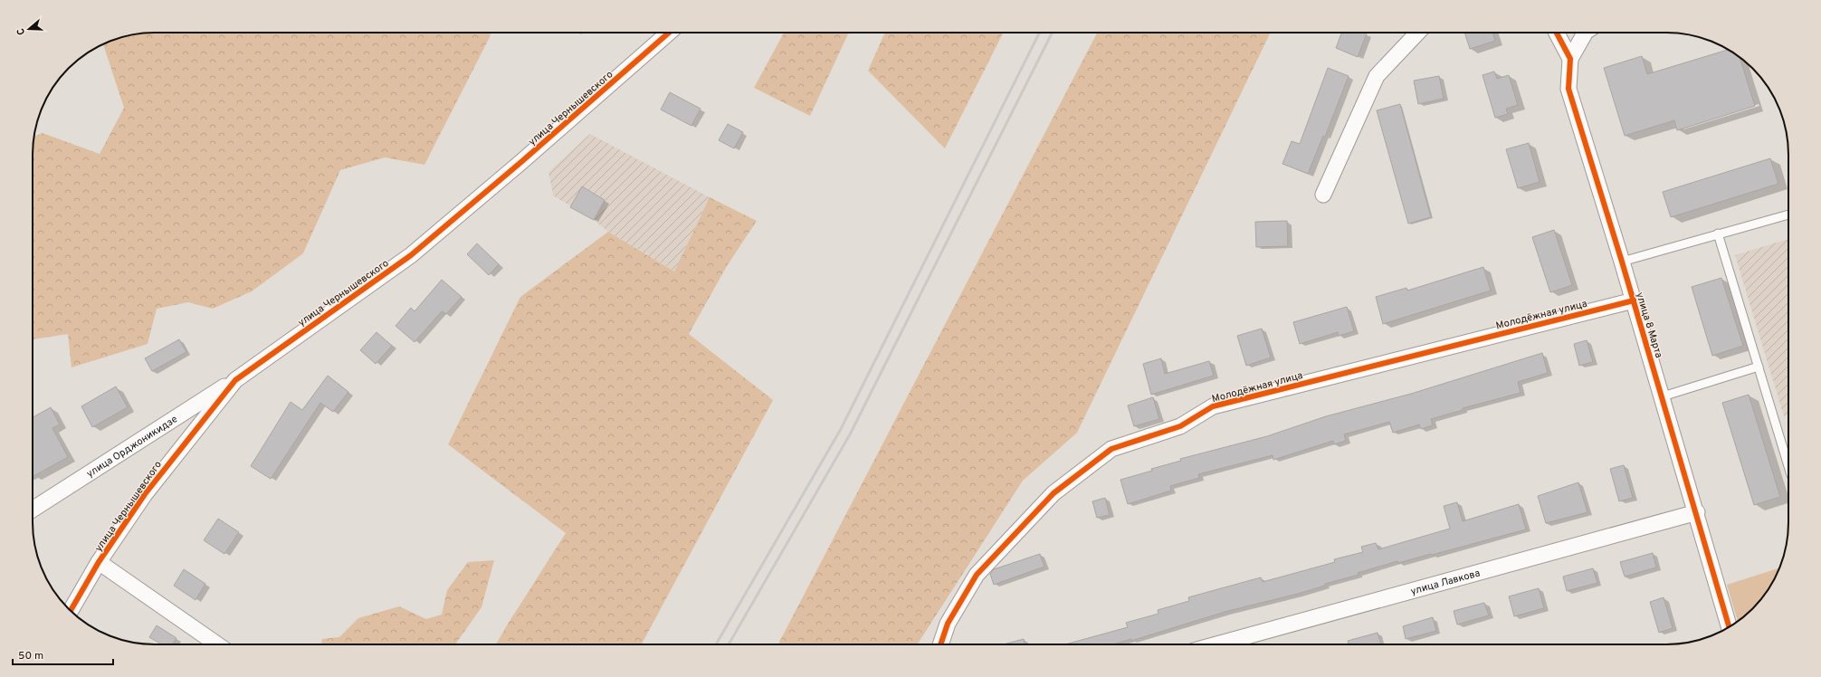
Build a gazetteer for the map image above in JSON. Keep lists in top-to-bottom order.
{
  "streets": {
    "street": [
      "улица Чернышевского",
      "Молодёжная улица",
      "улица 8 Марта",
      "улица Орджоникидзе",
      "улица Лавкова"
    ]
  },
  "crossings": [
    ["улица Чернышевского", "улица Орджоникидзе"],
    ["Молодёжная улица", "улица 8 Марта"],
    ["улица 8 Марта", "улица Лавкова"]
  ],
  "scale_bar": "50 m",
  "north": "left"
}
